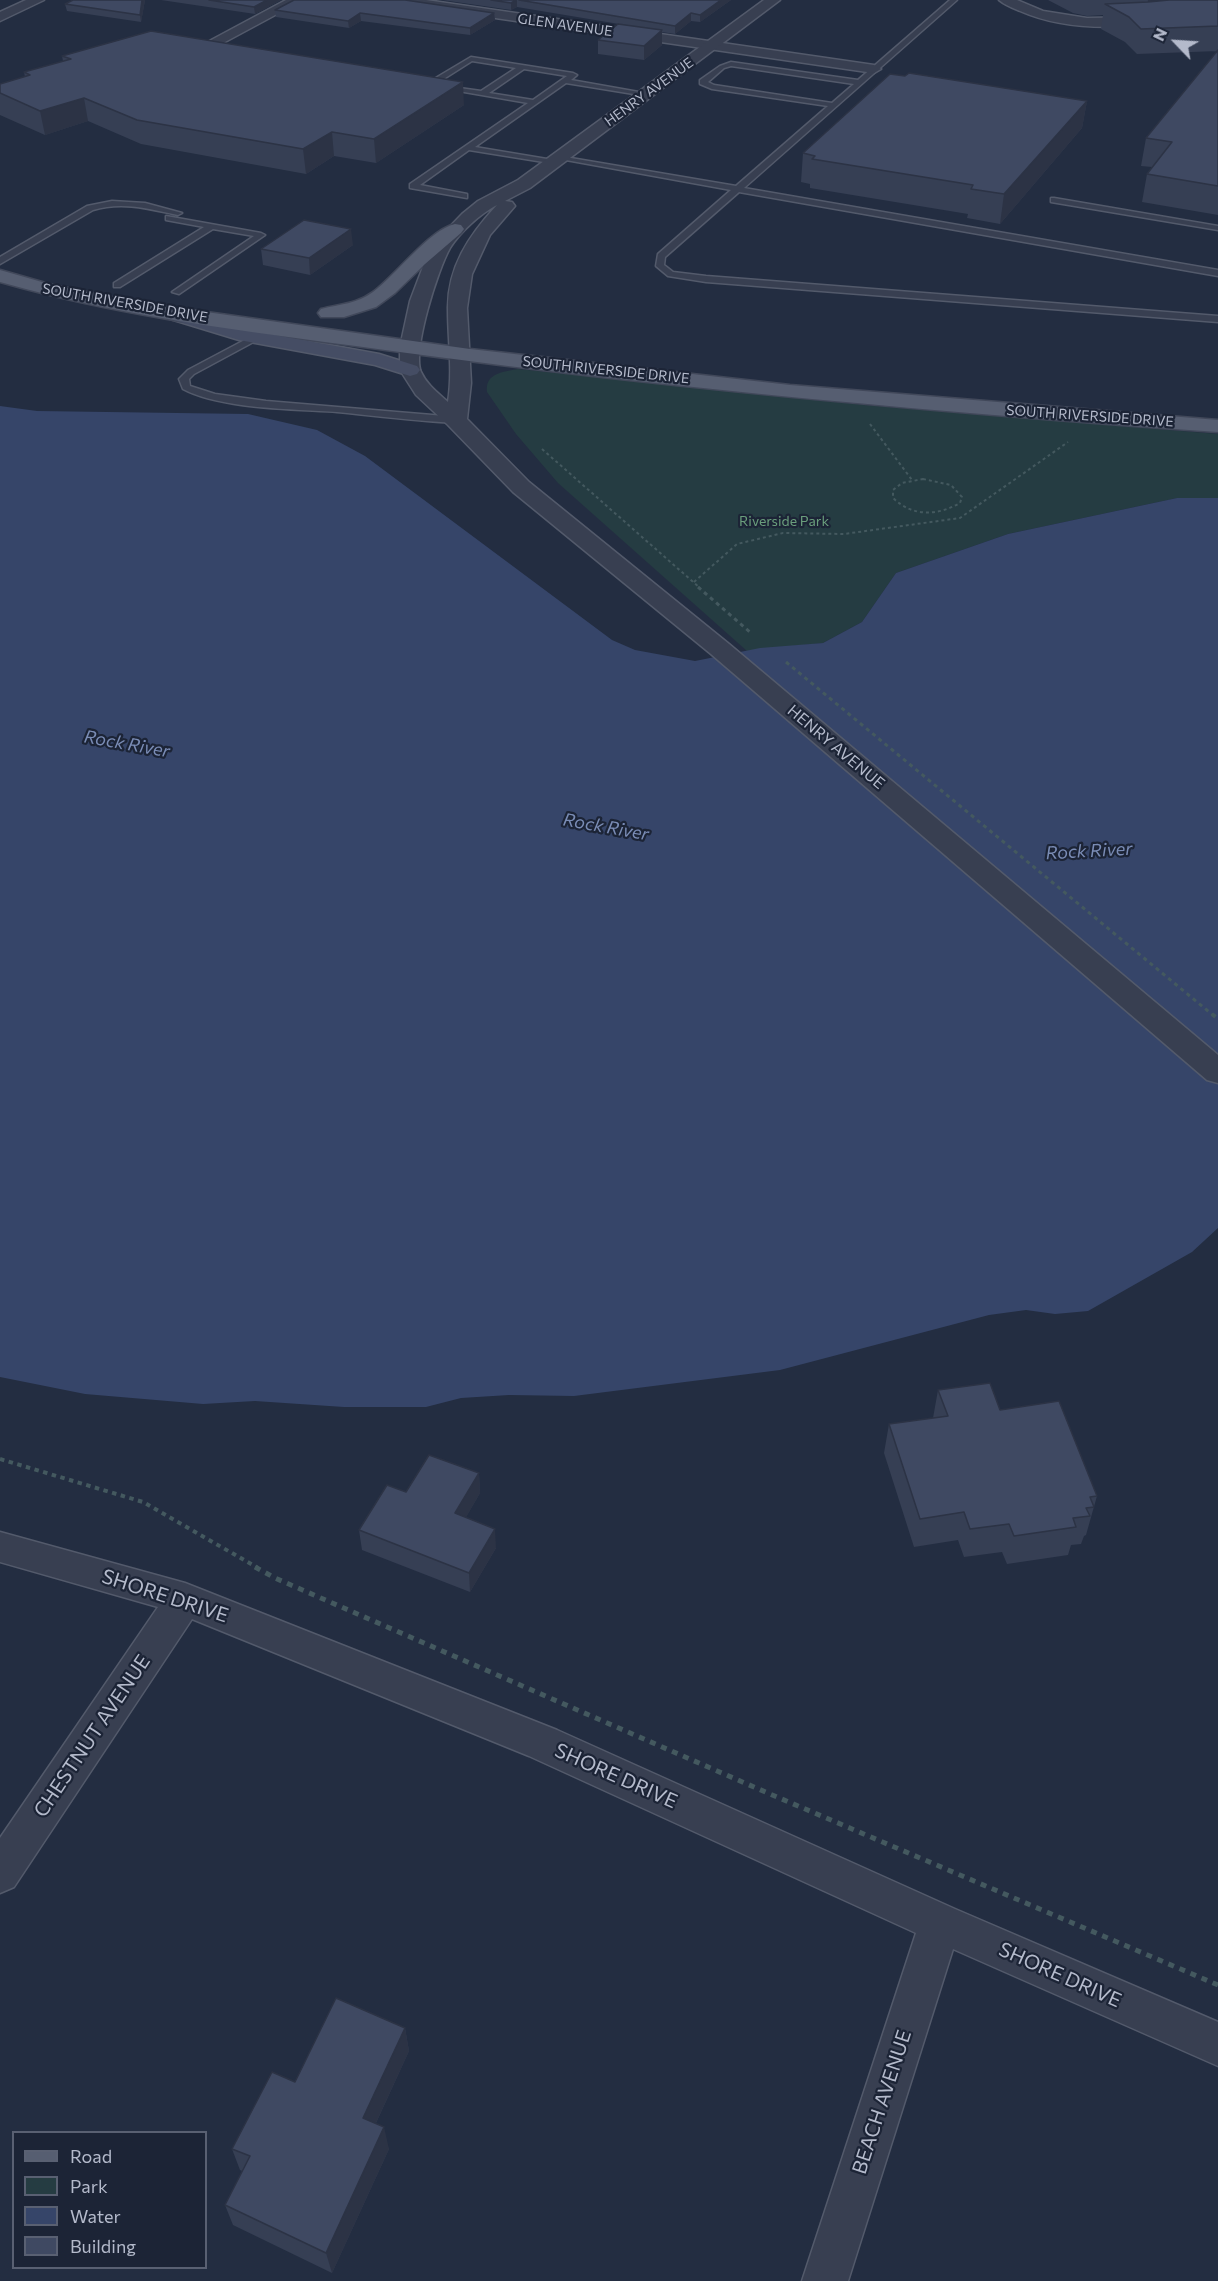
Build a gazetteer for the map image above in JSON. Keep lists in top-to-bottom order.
{
  "streets": {
    "main road": ["SOUTH RIVERSIDE DRIVE"],
    "street": [
      "GLEN AVENUE",
      "HENRY AVENUE",
      "SHORE DRIVE",
      "CHESTNUT AVENUE",
      "BEACH AVENUE"
    ]
  },
  "crossings": [
    ["GLEN AVENUE", "HENRY AVENUE"],
    ["HENRY AVENUE", "SOUTH RIVERSIDE DRIVE"],
    ["SHORE DRIVE", "CHESTNUT AVENUE"],
    ["SHORE DRIVE", "BEACH AVENUE"]
  ],
  "water": ["Rock River"],
  "parks": ["Riverside Park"],
  "legend": [
    "Road",
    "Park",
    "Water",
    "Building"
  ],
  "north": "top left"
}
